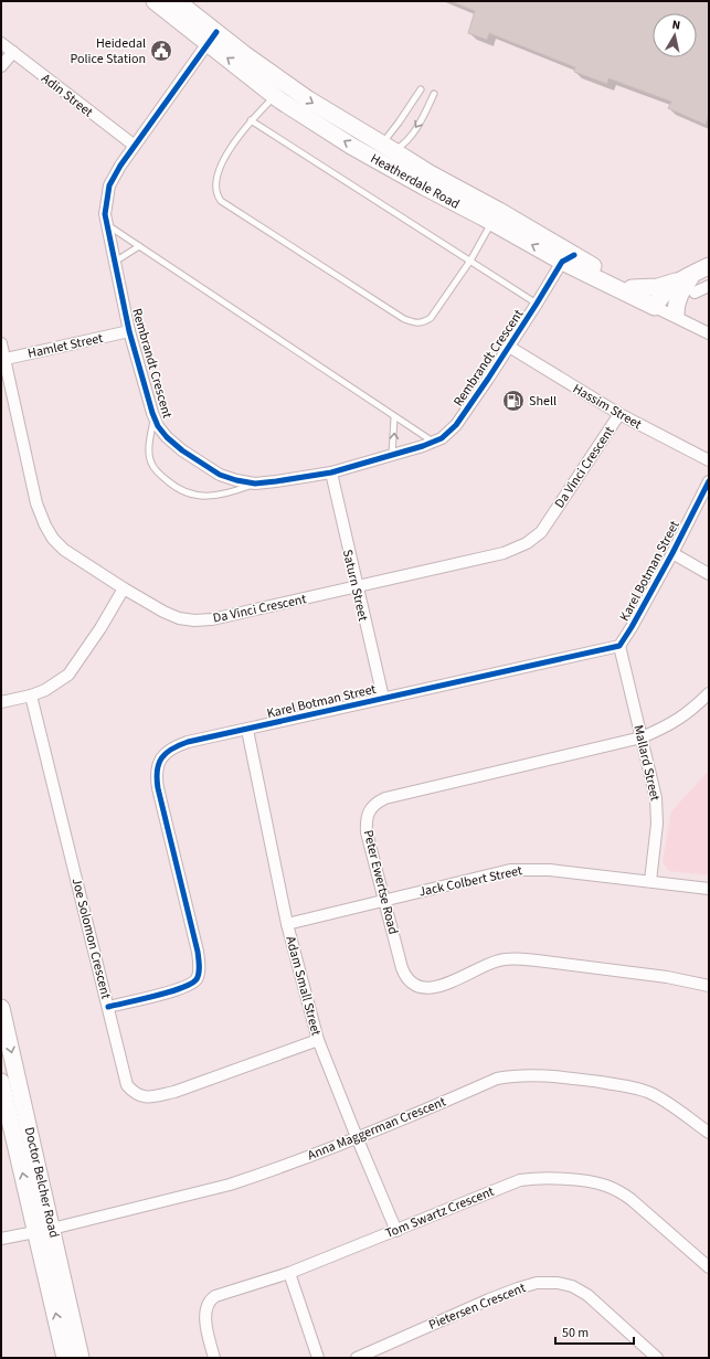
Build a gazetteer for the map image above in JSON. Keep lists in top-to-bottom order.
{
  "streets": {
    "street": [
      "Adin Street",
      "Heatherdale Road",
      "Hamlet Street",
      "Rembrandt Crescent",
      "Hassim Street",
      "Da Vinci Crescent",
      "Karel Botman Street",
      "Saturn Street",
      "Mallard Street",
      "Jack Colbert Street",
      "Peter Ewertse Road",
      "Joe Solomon Crescent",
      "Adam Small Street",
      "Anna Maggerman Crescent",
      "Doctor Belcher Road",
      "Tom Swartz Crescent",
      "Pietersen Crescent"
    ]
  },
  "crossings": [
    ["Adin Street", "Rembrandt Crescent"],
    ["Heatherdale Road", "Rembrandt Crescent"],
    ["Hamlet Street", "Rembrandt Crescent"],
    ["Hamlet Street", "Da Vinci Crescent"],
    ["Rembrandt Crescent", "Hassim Street"],
    ["Rembrandt Crescent", "Saturn Street"],
    ["Hassim Street", "Da Vinci Crescent"],
    ["Da Vinci Crescent", "Saturn Street"],
    ["Karel Botman Street", "Saturn Street"],
    ["Karel Botman Street", "Mallard Street"],
    ["Karel Botman Street", "Joe Solomon Crescent"],
    ["Karel Botman Street", "Adam Small Street"],
    ["Mallard Street", "Jack Colbert Street"],
    ["Mallard Street", "Peter Ewertse Road"],
    ["Jack Colbert Street", "Peter Ewertse Road"],
    ["Jack Colbert Street", "Adam Small Street"],
    ["Joe Solomon Crescent", "Adam Small Street"],
    ["Adam Small Street", "Anna Maggerman Crescent"],
    ["Adam Small Street", "Tom Swartz Crescent"],
    ["Anna Maggerman Crescent", "Doctor Belcher Road"]
  ],
  "places": {
    "public building": ["Heidedal Police Station"],
    "fuel station": ["Shell"]
  },
  "scale_bar": "50 m",
  "north": "top"
}
